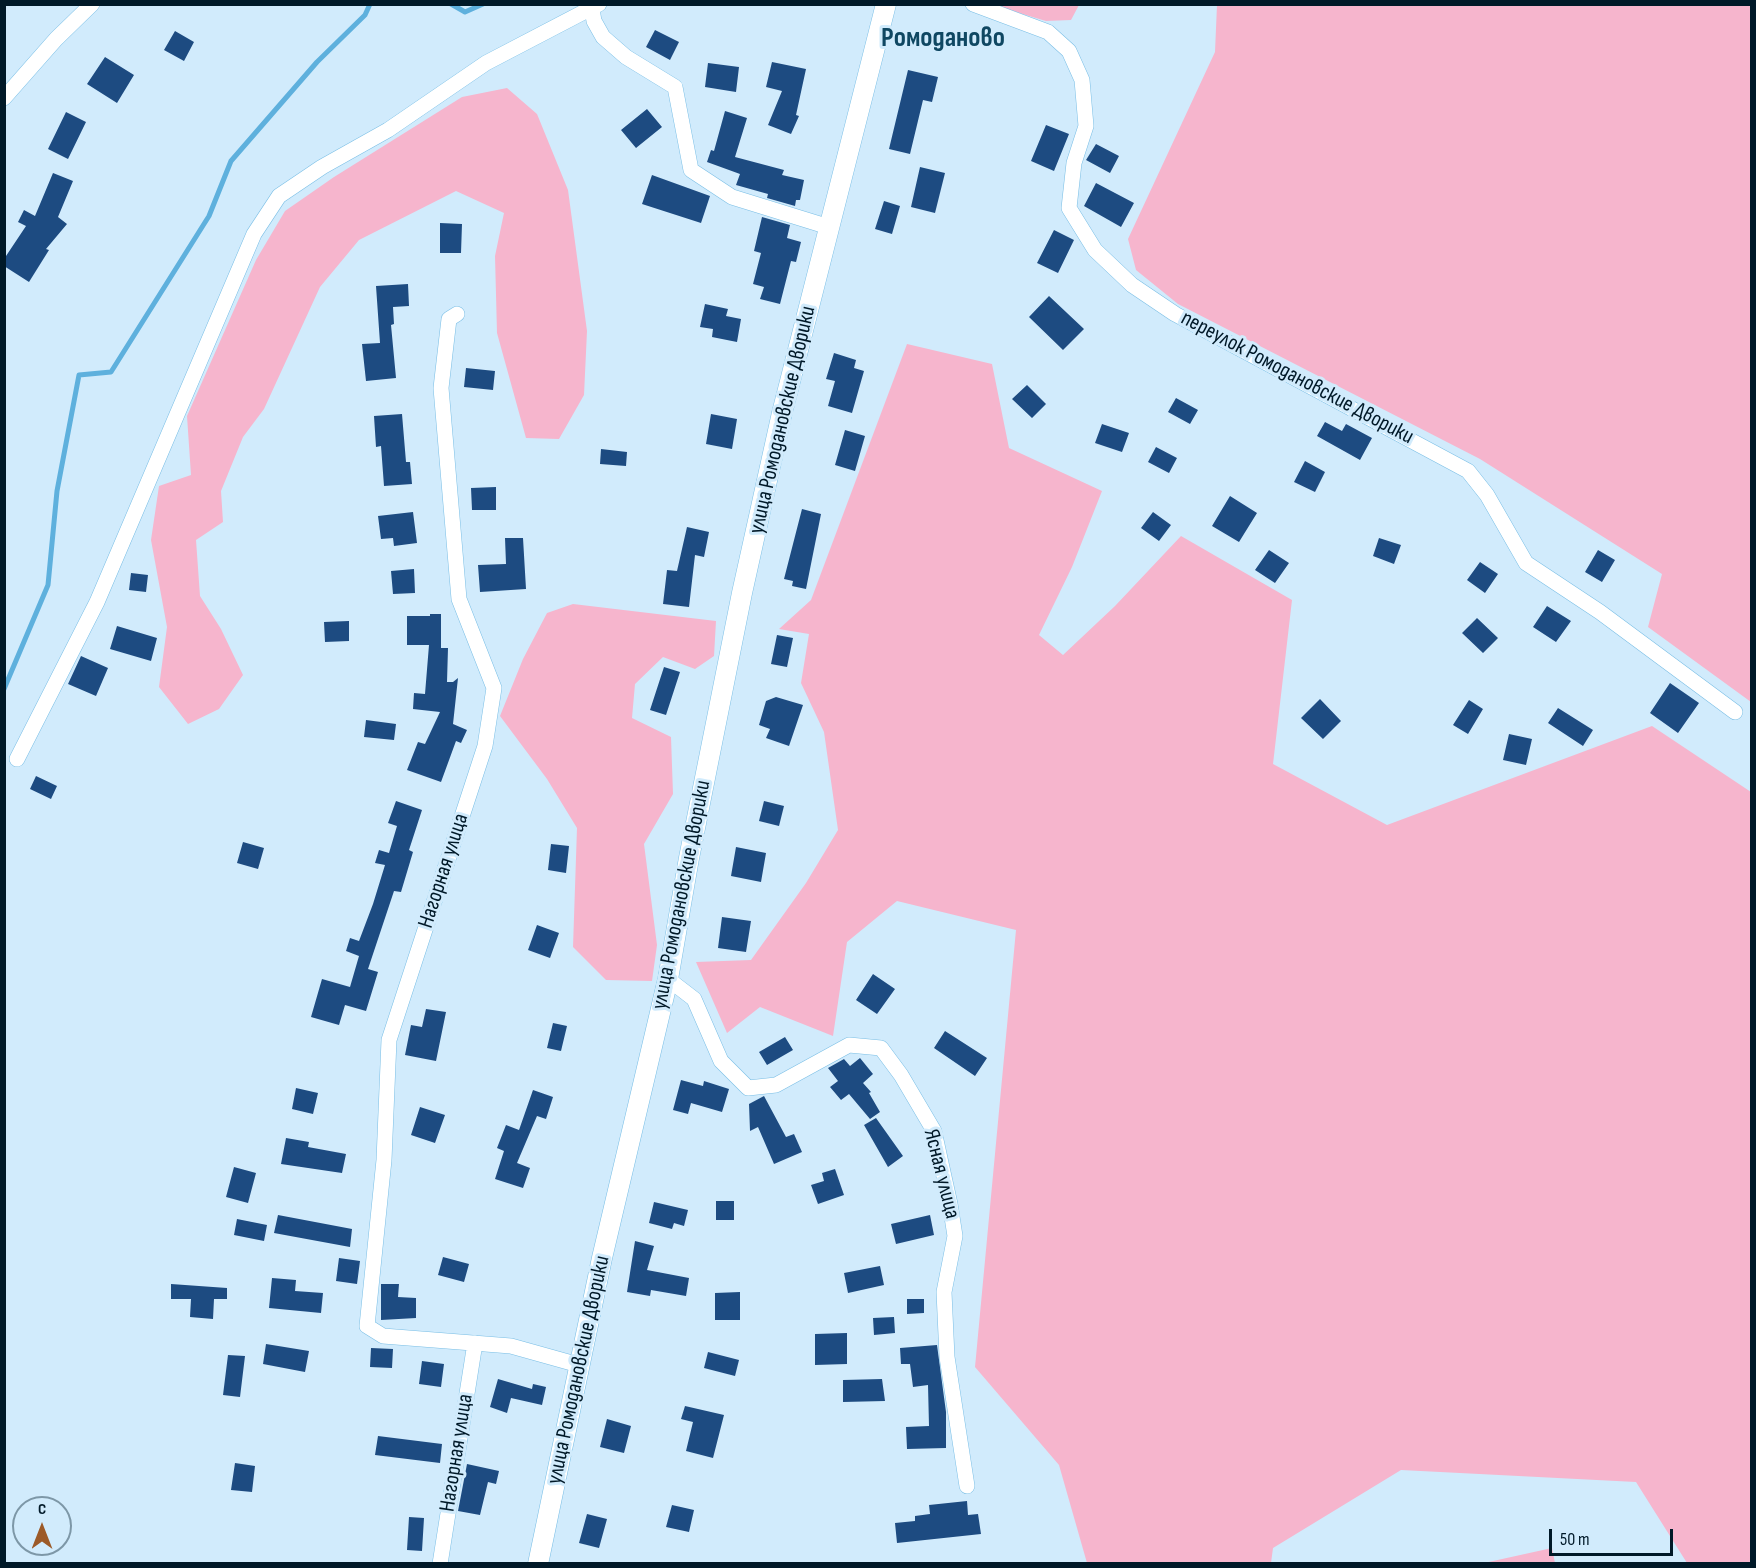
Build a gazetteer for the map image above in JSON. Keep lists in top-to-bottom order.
{
  "streets": {
    "street": [
      "переулок Ромодановские Дворики",
      "улица Ромодановские Дворики",
      "Нагорная улица",
      "Ясная улица"
    ]
  },
  "crossings": [
    ["улица Ромодановские Дворики", "Нагорная улица"],
    ["улица Ромодановские Дворики", "Ясная улица"]
  ],
  "districts": ["Ромоданово"],
  "scale_bar": "50 m",
  "north": "top"
}
